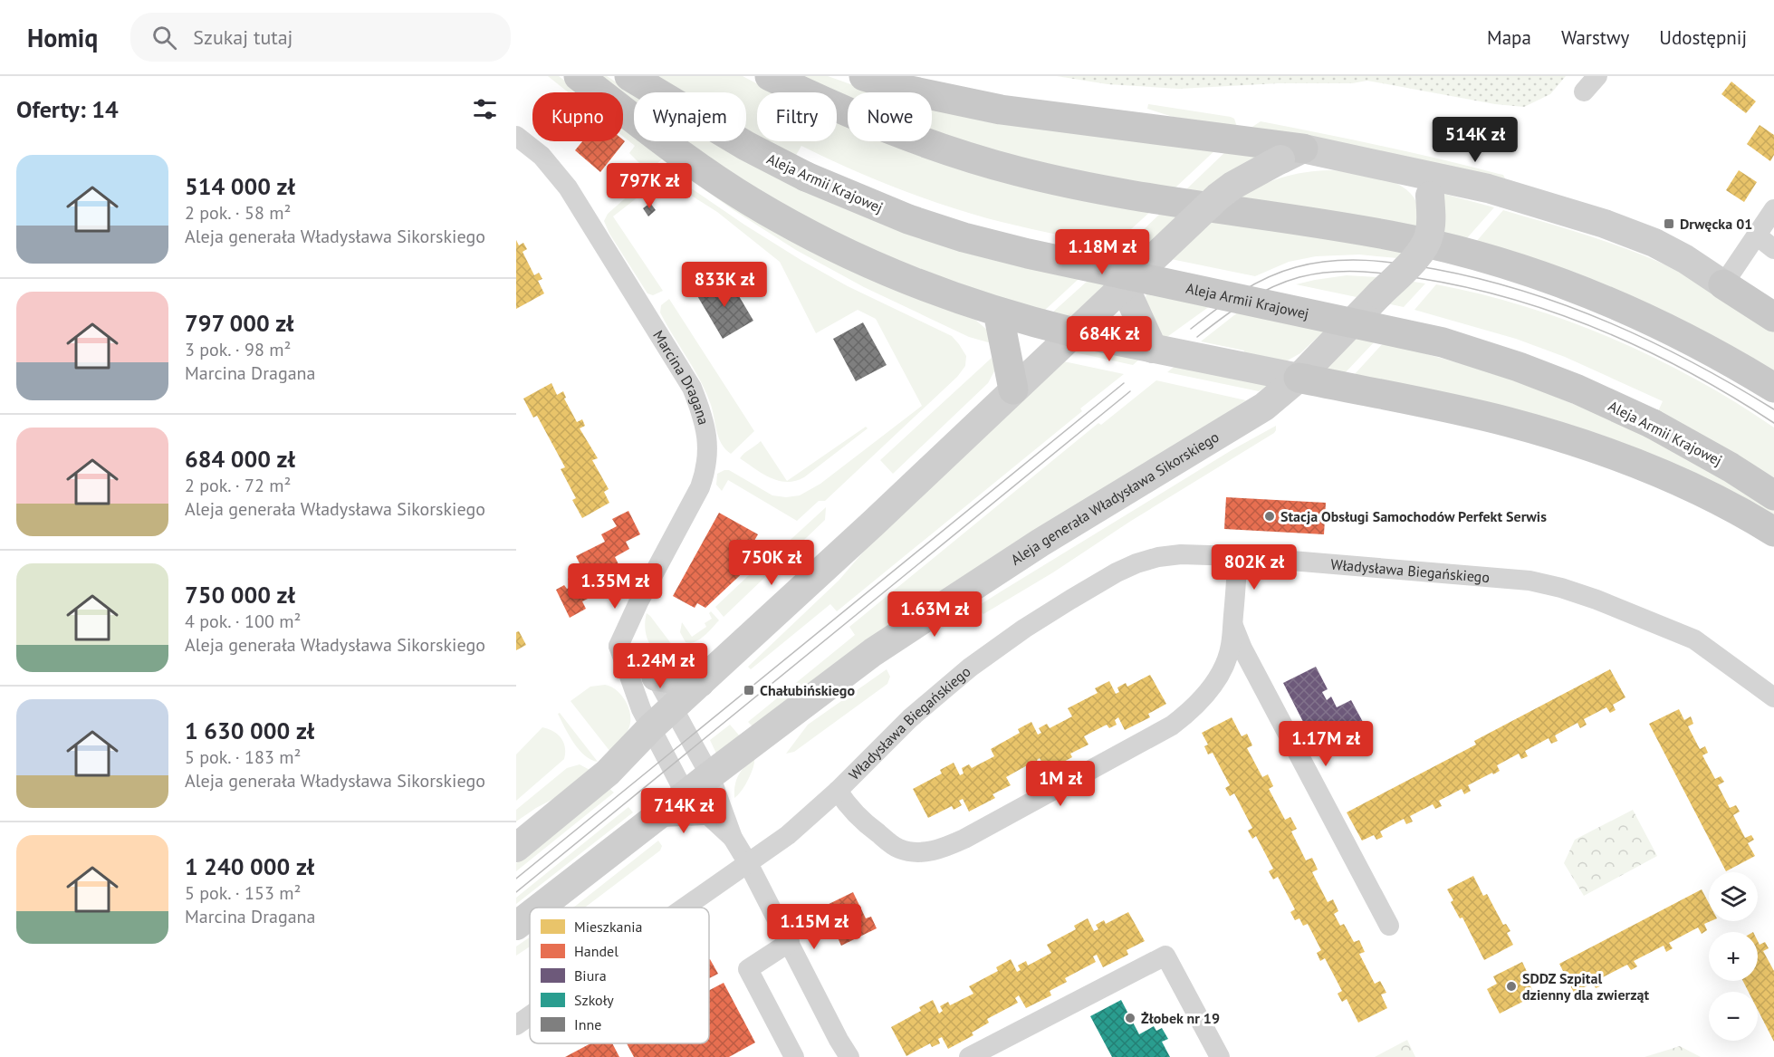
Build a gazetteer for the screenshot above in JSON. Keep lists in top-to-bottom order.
{
  "streets": {
    "main road": ["Aleja Armii Krajowej"],
    "street": ["Marcina Dragana", "Aleja generała Władysława Sikorskiego", "Władysława Biegańskiego"]
  },
  "places": {
    "transit": ["Drwęcka 01", "Chałubińskiego"],
    "other": ["Stacja Obsługi Samochodów Perfekt Serwis", "SDDZ Szpital dzienny dla zwierząt", "Żłobek nr 19"]
  },
  "legend": [
    "Mieszkania",
    "Handel",
    "Biura",
    "Szkoły",
    "Inne"
  ],
  "page": {
    "header": "Homiq",
    "search": "Szukaj tutaj",
    "nav": ["Mapa", "Warstwy", "Udostępnij"],
    "heading": "Oferty: 14",
    "chip": [
      "Kupno",
      "Wynajem",
      "Filtry",
      "Nowe"
    ],
    "price": [
      "514K zł",
      "797K zł",
      "1.18M zł",
      "833K zł",
      "684K zł",
      "750K zł",
      "802K zł",
      "1.35M zł",
      "1.63M zł",
      "1.24M zł",
      "1.17M zł",
      "1M zł",
      "714K zł",
      "1.15M zł"
    ],
    "list": [
      {
        "name": "514 000 zł",
        "note": "2 pok. · 58 m² · Aleja generała Władysława Sikorskiego"
      },
      {
        "name": "797 000 zł",
        "note": "3 pok. · 98 m² · Marcina Dragana"
      },
      {
        "name": "684 000 zł",
        "note": "2 pok. · 72 m² · Aleja generała Władysława Sikorskiego"
      },
      {
        "name": "750 000 zł",
        "note": "4 pok. · 100 m² · Aleja generała Władysława Sikorskiego"
      },
      {
        "name": "1 630 000 zł",
        "note": "5 pok. · 183 m² · Aleja generała Władysława Sikorskiego"
      },
      {
        "name": "1 240 000 zł",
        "note": "5 pok. · 153 m² · Marcina Dragana"
      }
    ],
    "map_buttons": ["+", "−"]
  }
}
